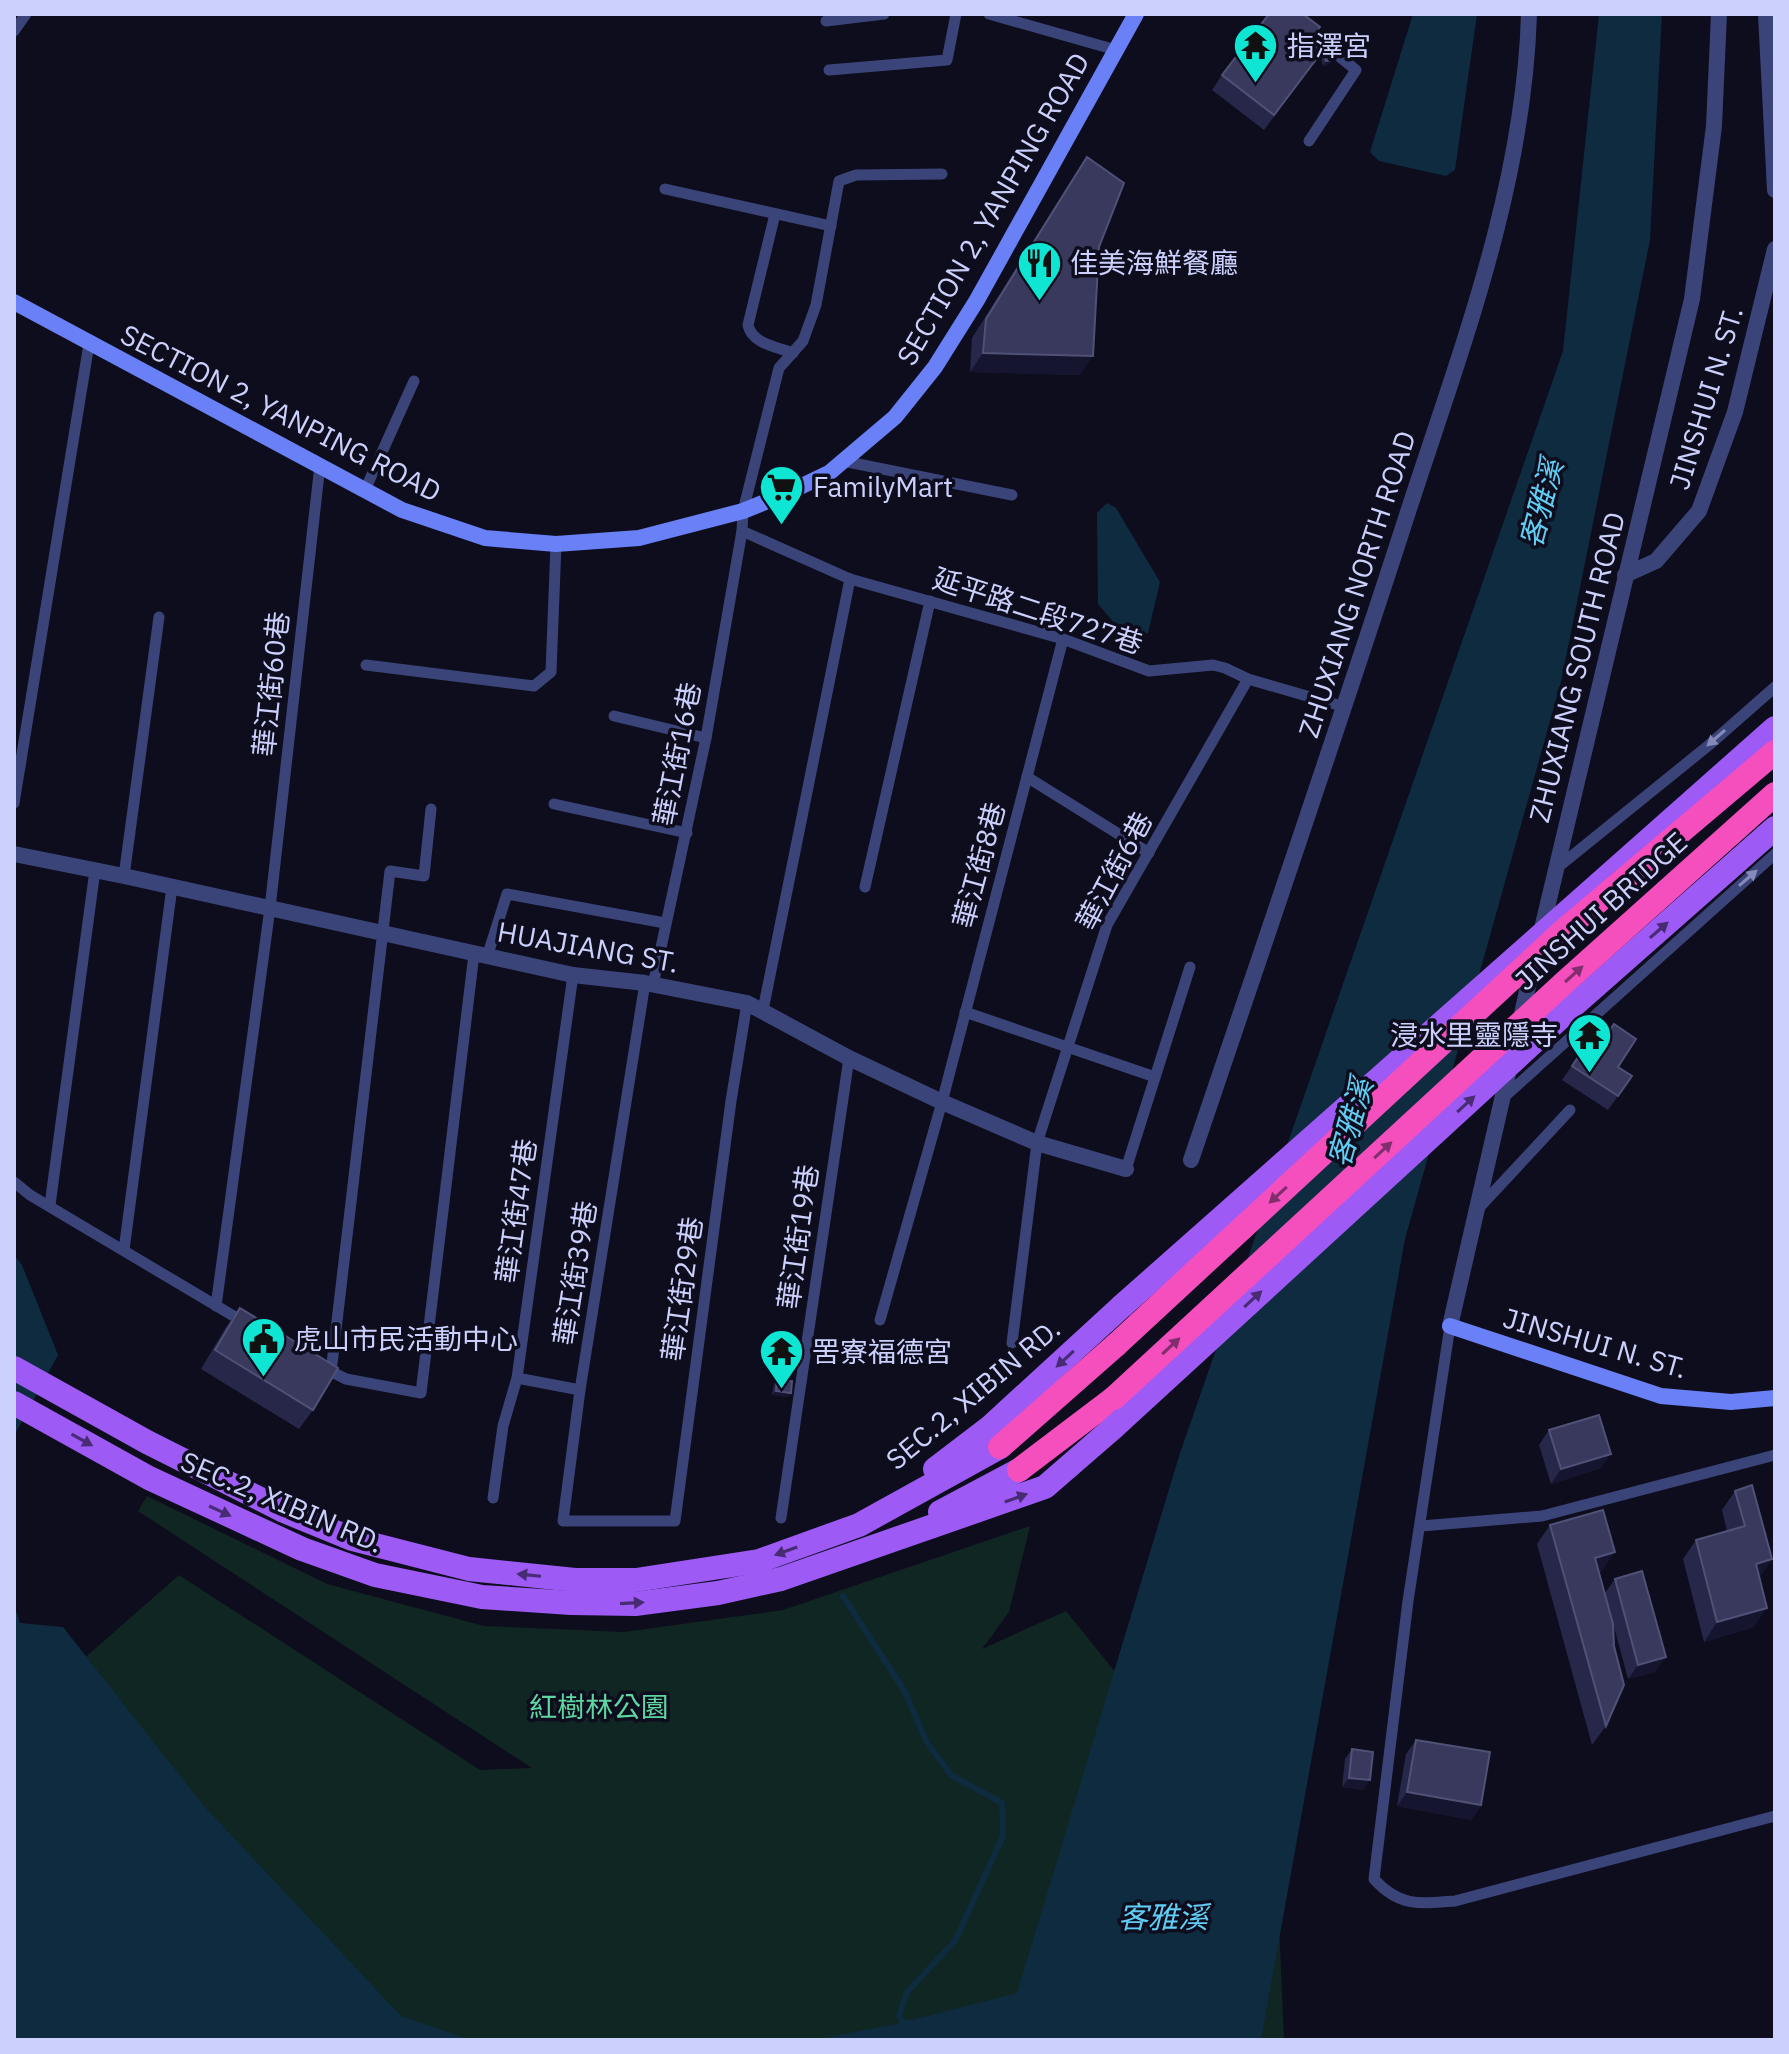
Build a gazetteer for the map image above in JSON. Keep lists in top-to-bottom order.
{
  "streets": {
    "highway": ["JINSHUI BRIDGE"],
    "main road": ["SEC.2, XIBIN RD."],
    "street": [
      "SECTION 2, YANPING ROAD",
      "JINSHUI N. ST.",
      "ZHUXIANG NORTH ROAD",
      "ZHUXIANG SOUTH ROAD",
      "HUAJIANG ST."
    ],
    "lane": [
      "延平路二段727巷",
      "華江街60巷",
      "華江街16巷",
      "華江街8巷",
      "華江街6巷",
      "華江街47巷",
      "華江街19巷",
      "華江街39巷",
      "華江街29巷"
    ]
  },
  "crossings": [
    ["SECTION 2, YANPING ROAD", "華江街60巷"],
    ["JINSHUI N. ST.", "ZHUXIANG SOUTH ROAD"],
    ["ZHUXIANG NORTH ROAD", "延平路二段727巷"],
    ["延平路二段727巷", "華江街16巷"],
    ["延平路二段727巷", "華江街8巷"],
    ["延平路二段727巷", "華江街6巷"],
    ["華江街60巷", "HUAJIANG ST."],
    ["華江街16巷", "HUAJIANG ST."],
    ["華江街16巷", "華江街39巷"],
    ["華江街8巷", "HUAJIANG ST."],
    ["華江街6巷", "HUAJIANG ST."],
    ["JINSHUI BRIDGE", "SEC.2, XIBIN RD."],
    ["HUAJIANG ST.", "華江街47巷"],
    ["HUAJIANG ST.", "華江街19巷"],
    ["HUAJIANG ST.", "華江街39巷"],
    ["HUAJIANG ST.", "華江街29巷"],
    ["華江街39巷", "華江街29巷"]
  ],
  "water": ["客雅溪"],
  "parks": ["紅樹林公園"],
  "places": {
    "temple": ["指澤宮", "浸水里靈隱寺", "罟寮福德宮"],
    "restaurant": ["佳美海鮮餐廳"],
    "supermarket": ["FamilyMart"],
    "public building": ["虎山市民活動中心"]
  }
}
